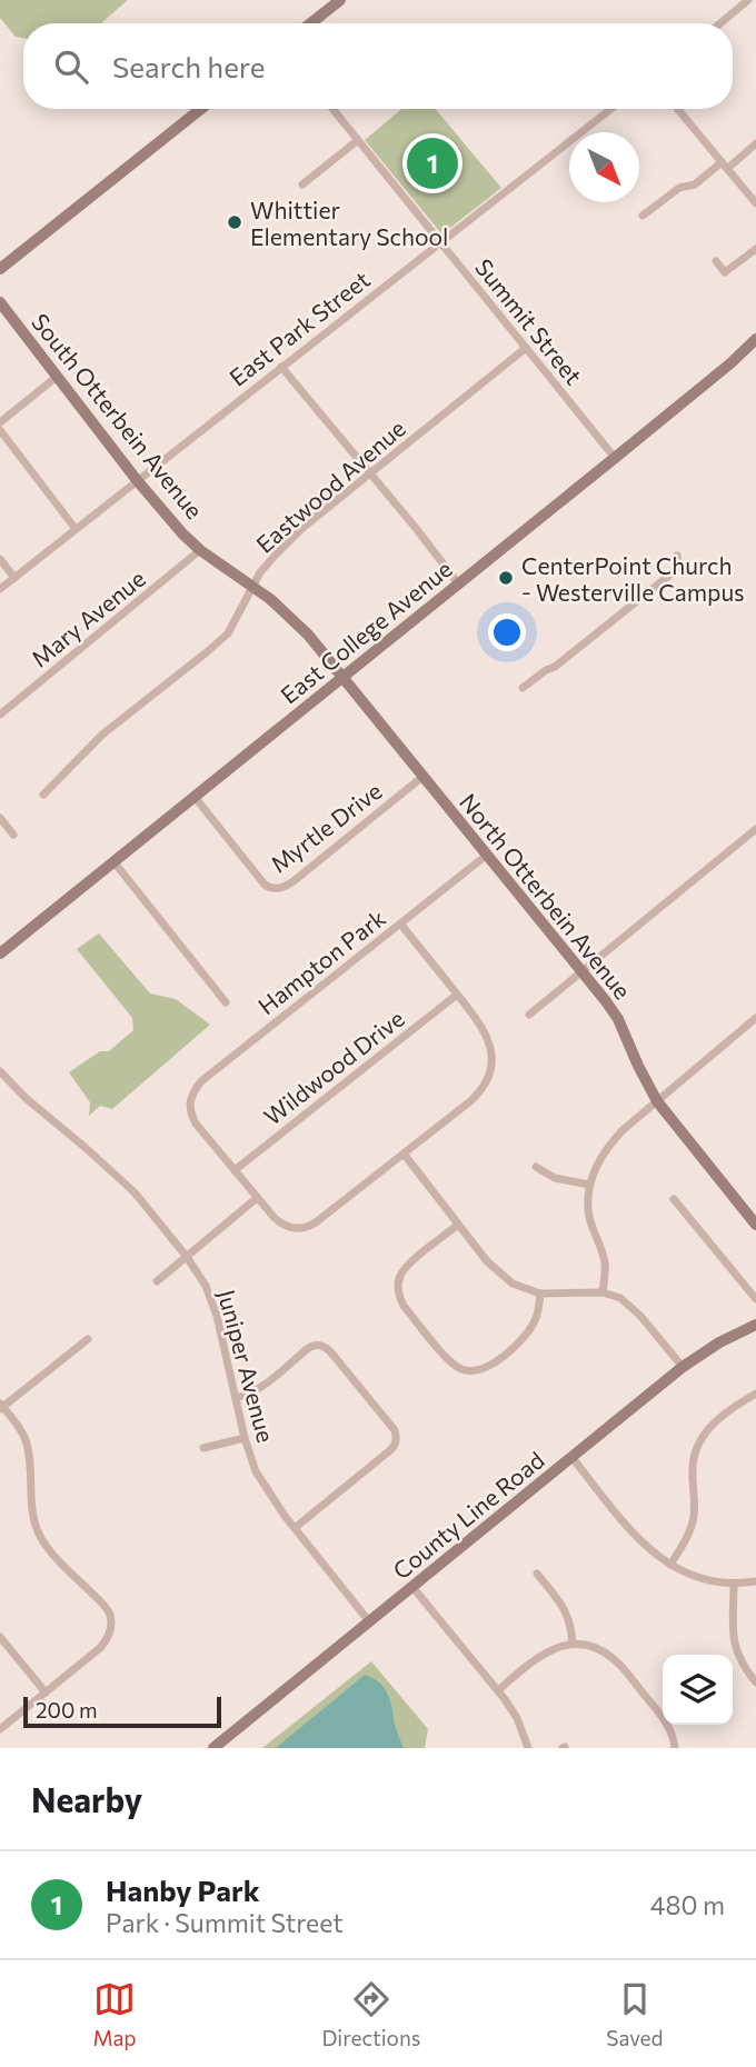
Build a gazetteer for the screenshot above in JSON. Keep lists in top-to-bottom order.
{
  "streets": {
    "street": [
      "Summit Street",
      "East Park Street",
      "South Otterbein Avenue",
      "Eastwood Avenue",
      "Mary Avenue",
      "East College Avenue",
      "Myrtle Drive",
      "North Otterbein Avenue",
      "Hampton Park",
      "Wildwood Drive",
      "Juniper Avenue",
      "County Line Road"
    ]
  },
  "crossings": [
    ["Summit Street", "East Park Street"],
    ["Summit Street", "Eastwood Avenue"],
    ["Summit Street", "East College Avenue"],
    ["East Park Street", "South Otterbein Avenue"],
    ["South Otterbein Avenue", "Eastwood Avenue"],
    ["South Otterbein Avenue", "Mary Avenue"],
    ["South Otterbein Avenue", "East College Avenue"],
    ["South Otterbein Avenue", "North Otterbein Avenue"],
    ["East College Avenue", "Myrtle Drive"],
    ["East College Avenue", "North Otterbein Avenue"],
    ["Myrtle Drive", "North Otterbein Avenue"],
    ["North Otterbein Avenue", "Hampton Park"],
    ["Hampton Park", "Wildwood Drive"],
    ["Juniper Avenue", "County Line Road"]
  ],
  "places": ["Whittier Elementary School", "CenterPoint Church - Westerville Campus"],
  "scale_bar": "200 m",
  "north": "bottom right",
  "page": {
    "search": "Search here",
    "pins": "1",
    "scale": "200 m",
    "heading": "Nearby",
    "list": [
      {
        "mark": "1",
        "name": "Hanby Park",
        "note": "Park · Summit Street",
        "value": "480 m"
      }
    ],
    "nav": ["Map", "Directions", "Saved"]
  }
}
